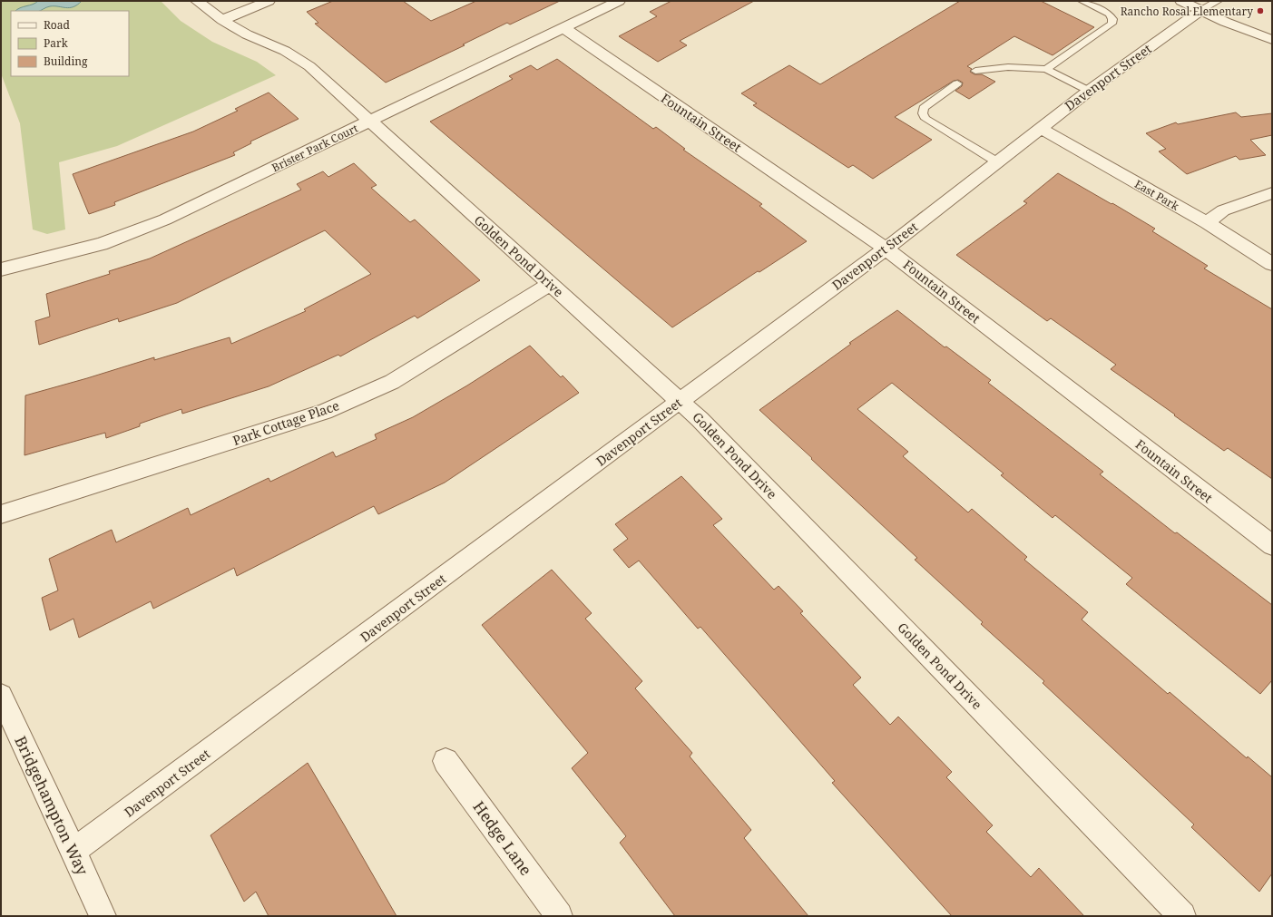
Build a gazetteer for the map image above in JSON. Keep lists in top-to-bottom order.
{
  "streets": {
    "street": [
      "Davenport Street",
      "Fountain Street",
      "Brister Park Court",
      "East Park",
      "Golden Pond Drive",
      "Park Cottage Place",
      "Bridgehampton Way",
      "Hedge Lane"
    ]
  },
  "crossings": [
    ["Davenport Street", "Fountain Street"],
    ["Davenport Street", "East Park"],
    ["Davenport Street", "Golden Pond Drive"],
    ["Davenport Street", "Bridgehampton Way"],
    ["Fountain Street", "Brister Park Court"],
    ["Brister Park Court", "Golden Pond Drive"],
    ["Golden Pond Drive", "Park Cottage Place"]
  ],
  "places": ["Rancho Rosal Elementary"],
  "legend": ["Road", "Park", "Building"]
}
